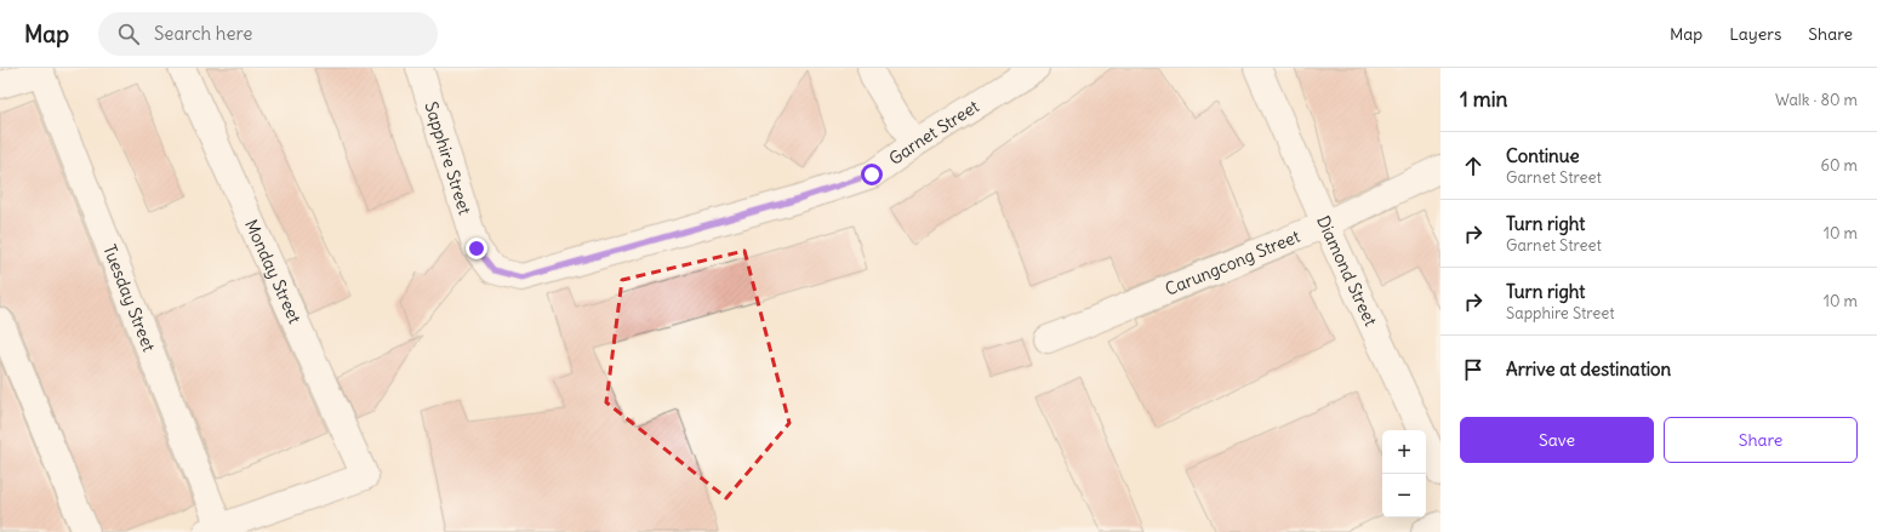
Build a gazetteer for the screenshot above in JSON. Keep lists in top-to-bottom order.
{
  "streets": {
    "street": [
      "Garnet Street",
      "Sapphire Street",
      "Carungcong Street",
      "Diamond Street",
      "Monday Street",
      "Tuesday Street"
    ]
  },
  "crossings": [
    ["Garnet Street", "Sapphire Street"],
    ["Carungcong Street", "Diamond Street"]
  ],
  "page": {
    "header": "Map",
    "search": "Search here",
    "nav": ["Map", "Layers", "Share"],
    "heading": ["1 min", "Walk · 80 m"],
    "list": [
      ["Continue", "Garnet Street", "60 m"],
      ["Turn right", "Garnet Street", "10 m"],
      ["Turn right", "Sapphire Street", "10 m"],
      "Arrive at destination"
    ],
    "buttons": ["Save", "Share"],
    "map_buttons": ["+", "−"]
  }
}
